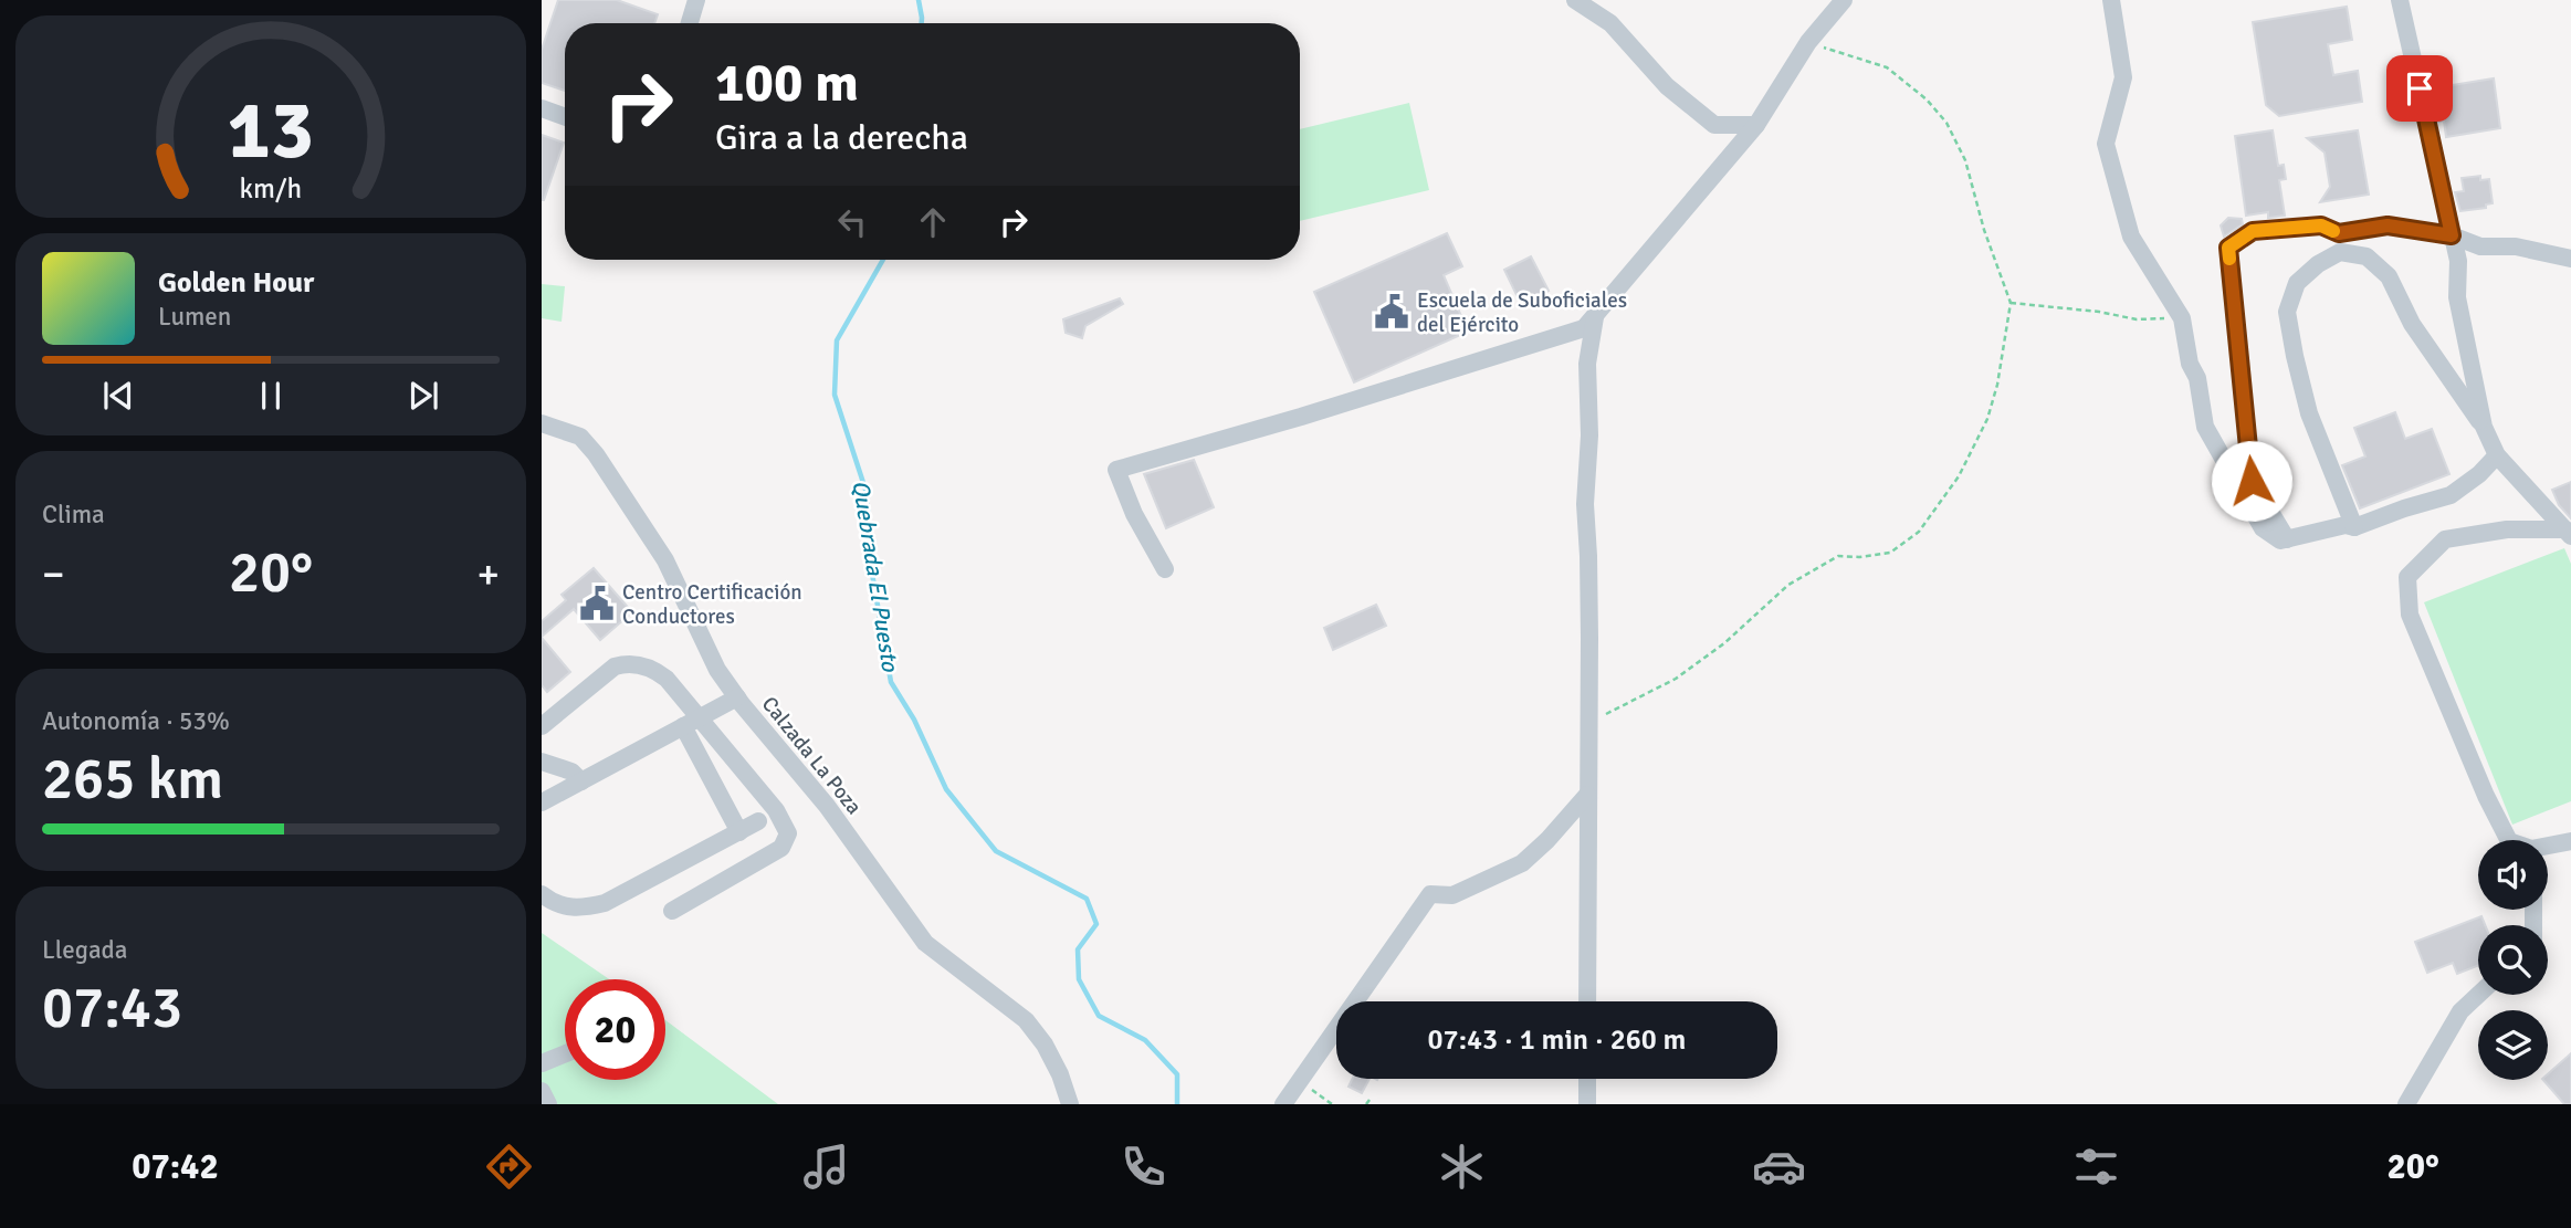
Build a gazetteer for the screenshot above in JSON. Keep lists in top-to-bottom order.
{
  "streets": {
    "street": ["Calzada La Poza"]
  },
  "water": ["Quebrada El Puesto"],
  "places": {
    "public building": ["Escuela de Suboficiales del Ejército", "Centro Certificación Conductores"]
  },
  "page": {
    "turn": ["100 m", "Gira a la derecha"],
    "song": ["Golden Hour", "Lumen"],
    "tile": [
      "Clima",
      ["Autonomía · 53%", "265 km"],
      ["Llegada", "07:43"]
    ],
    "heat": ["−", "20°", "+"],
    "limit": "20",
    "trip": "07:43 · 1 min · 260 m",
    "tabs": ["07:42", "20°"],
    "gauge": ["13", "km/h"]
  }
}
